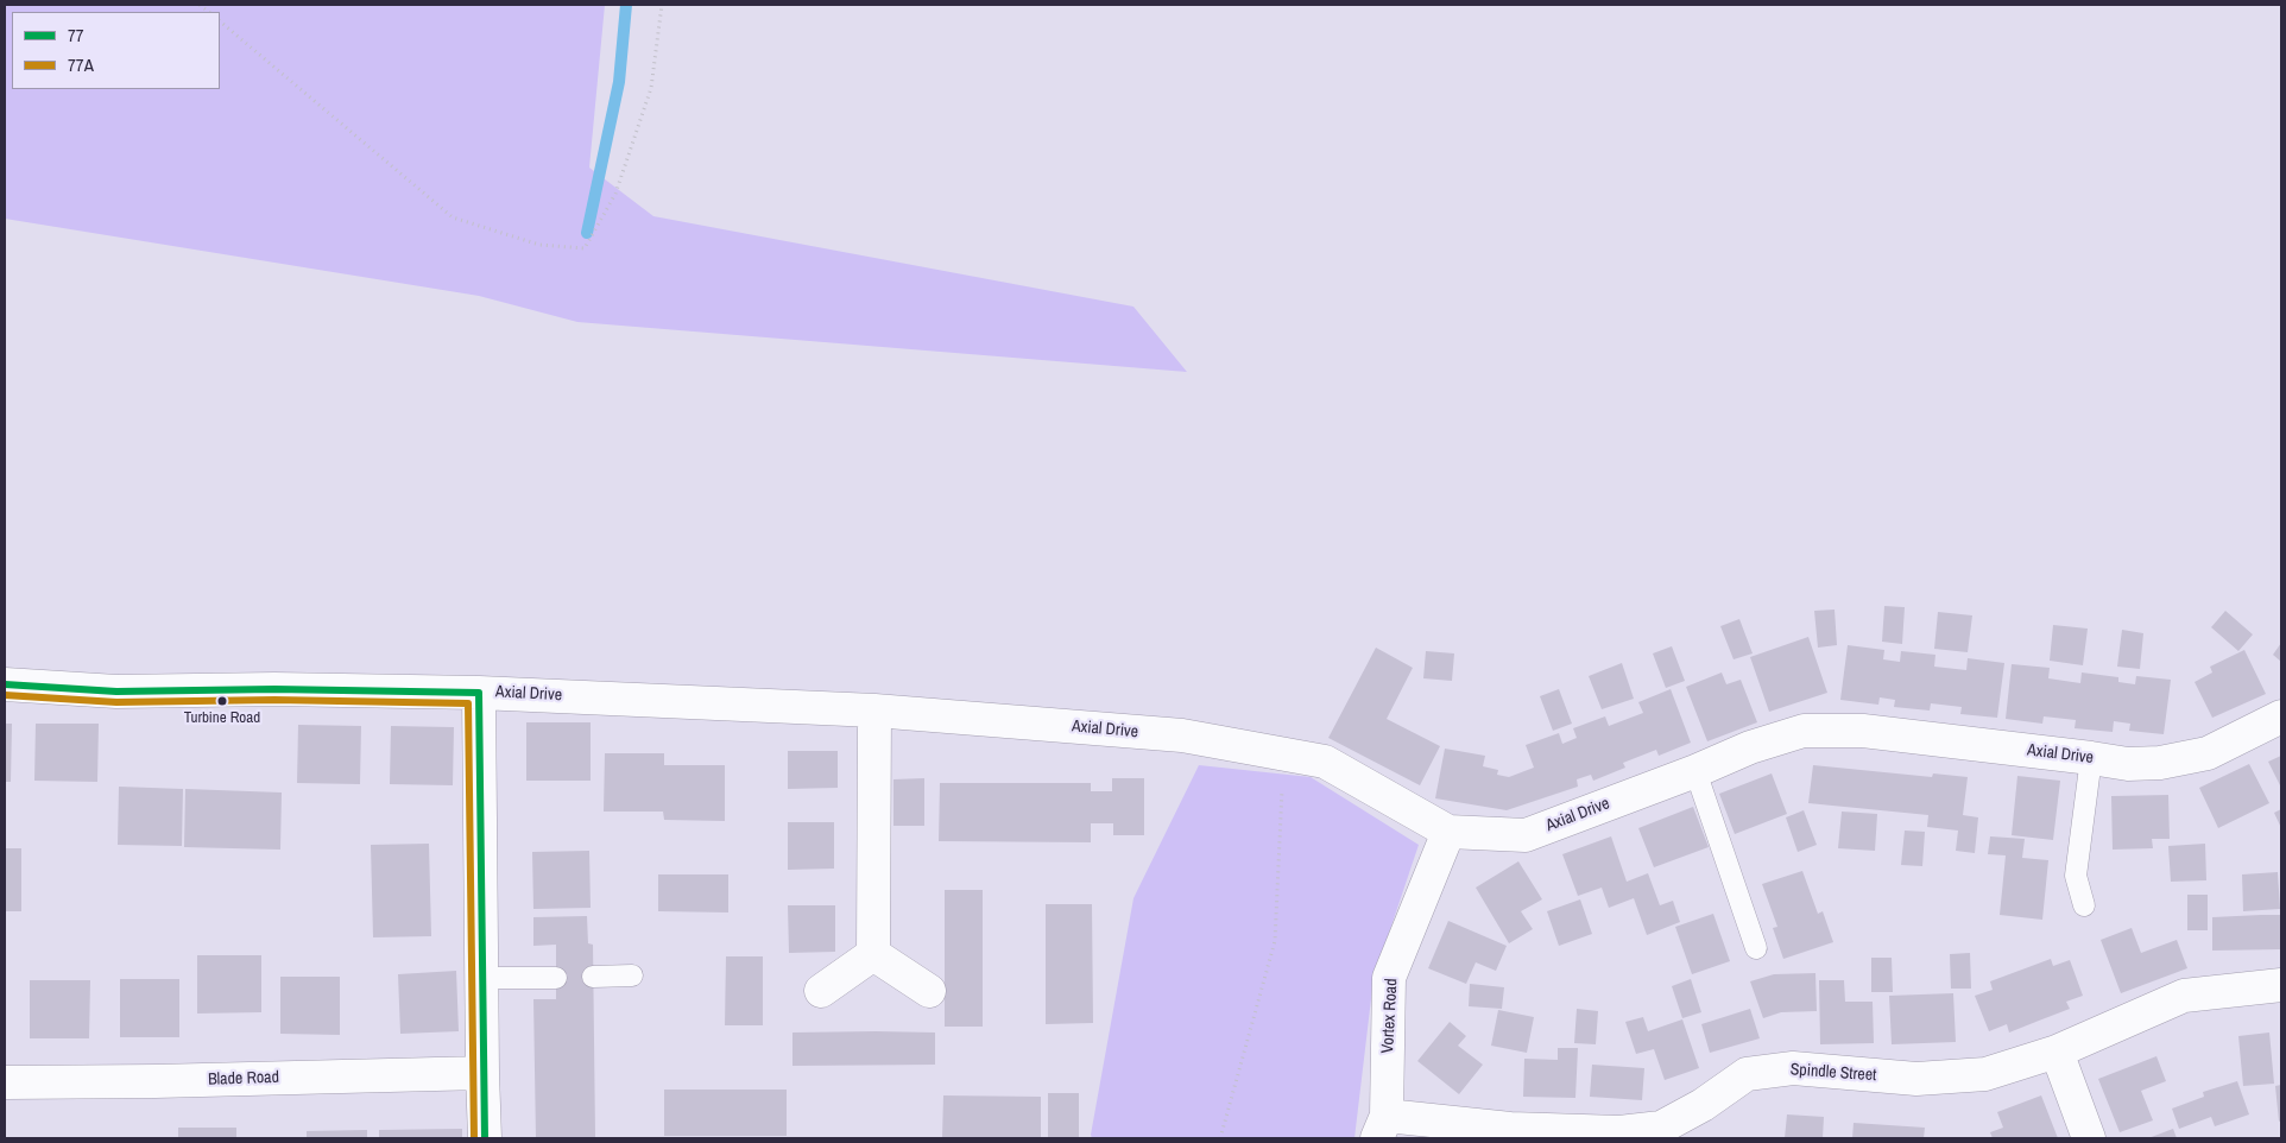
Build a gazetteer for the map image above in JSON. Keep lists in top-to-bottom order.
{
  "streets": {
    "street": [
      "Axial Drive",
      "Vortex Road",
      "Spindle Street",
      "Blade Road"
    ]
  },
  "crossings": [
    ["Axial Drive", "Vortex Road"],
    ["Vortex Road", "Spindle Street"]
  ],
  "places": ["Turbine Road"],
  "lines": ["transit line 77", "transit line 77A"],
  "legend": ["77", "77A"]
}
